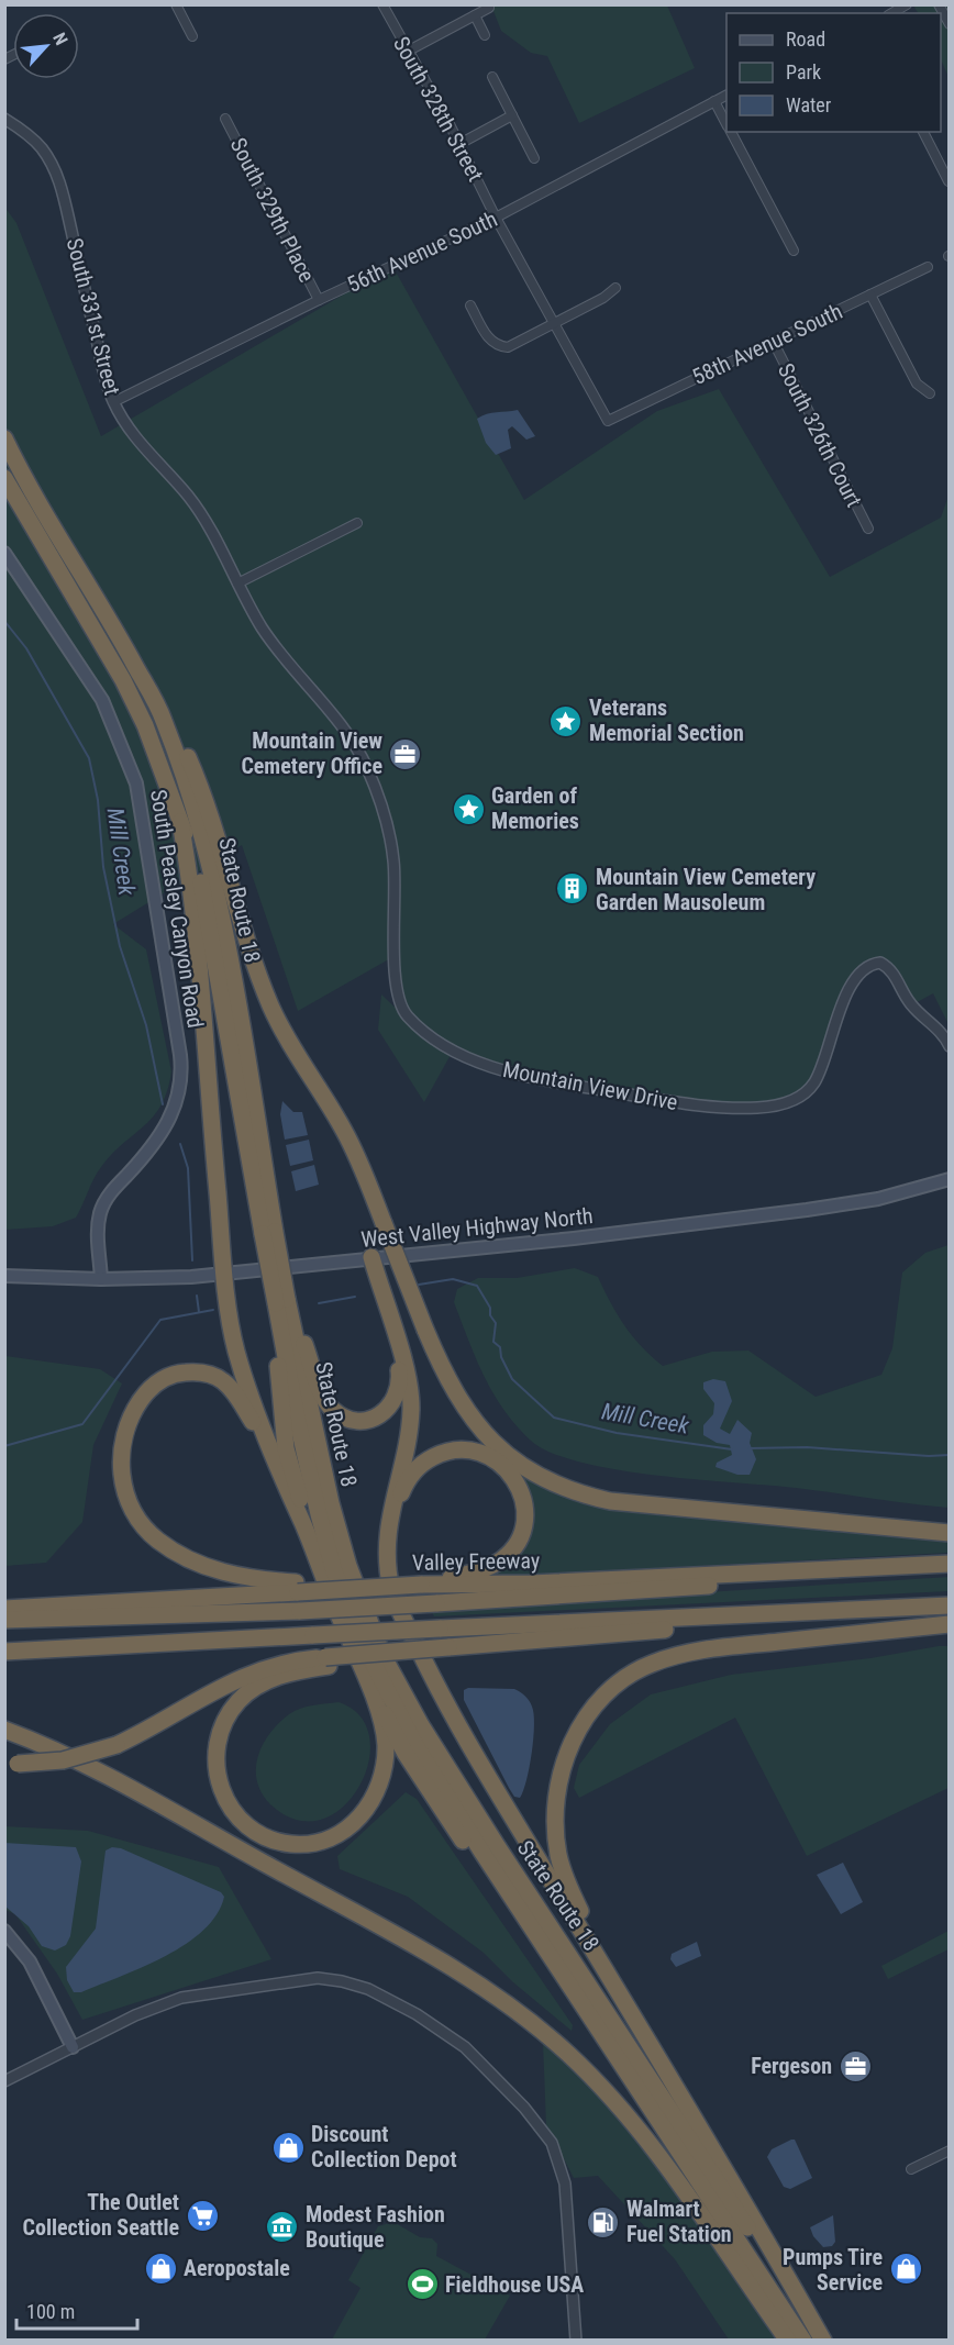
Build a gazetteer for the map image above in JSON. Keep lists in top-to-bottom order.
{
  "streets": {
    "highway": ["State Route 18", "Valley Freeway"],
    "main road": ["South Peasley Canyon Road", "West Valley Highway North"],
    "street": [
      "South 328th Street",
      "South 329th Place",
      "56th Avenue South",
      "South 331st Street",
      "58th Avenue South",
      "South 326th Court",
      "Mountain View Drive"
    ]
  },
  "crossings": [
    ["South 328th Street", "56th Avenue South"],
    ["South 328th Street", "58th Avenue South"],
    ["South 329th Place", "56th Avenue South"],
    ["56th Avenue South", "South 331st Street"],
    ["South 331st Street", "Mountain View Drive"],
    ["58th Avenue South", "South 326th Court"],
    ["South Peasley Canyon Road", "West Valley Highway North"]
  ],
  "water": ["Mill Creek"],
  "places": {
    "place": ["Veterans Memorial Section", "Garden of Memories"],
    "office": ["Mountain View Cemetery Office", "Fergeson"],
    "building": ["Mountain View Cemetery Garden Mausoleum"],
    "shop": ["Discount Collection Depot", "Aeropostale", "Pumps Tire Service"],
    "supermarket": ["The Outlet Collection Seattle"],
    "fuel station": ["Walmart Fuel Station"],
    "museum": ["Modest Fashion Boutique"],
    "sports": ["Fieldhouse USA"]
  },
  "legend": ["Road", "Park", "Water"],
  "scale_bar": "100 m",
  "north": "top right"
}
